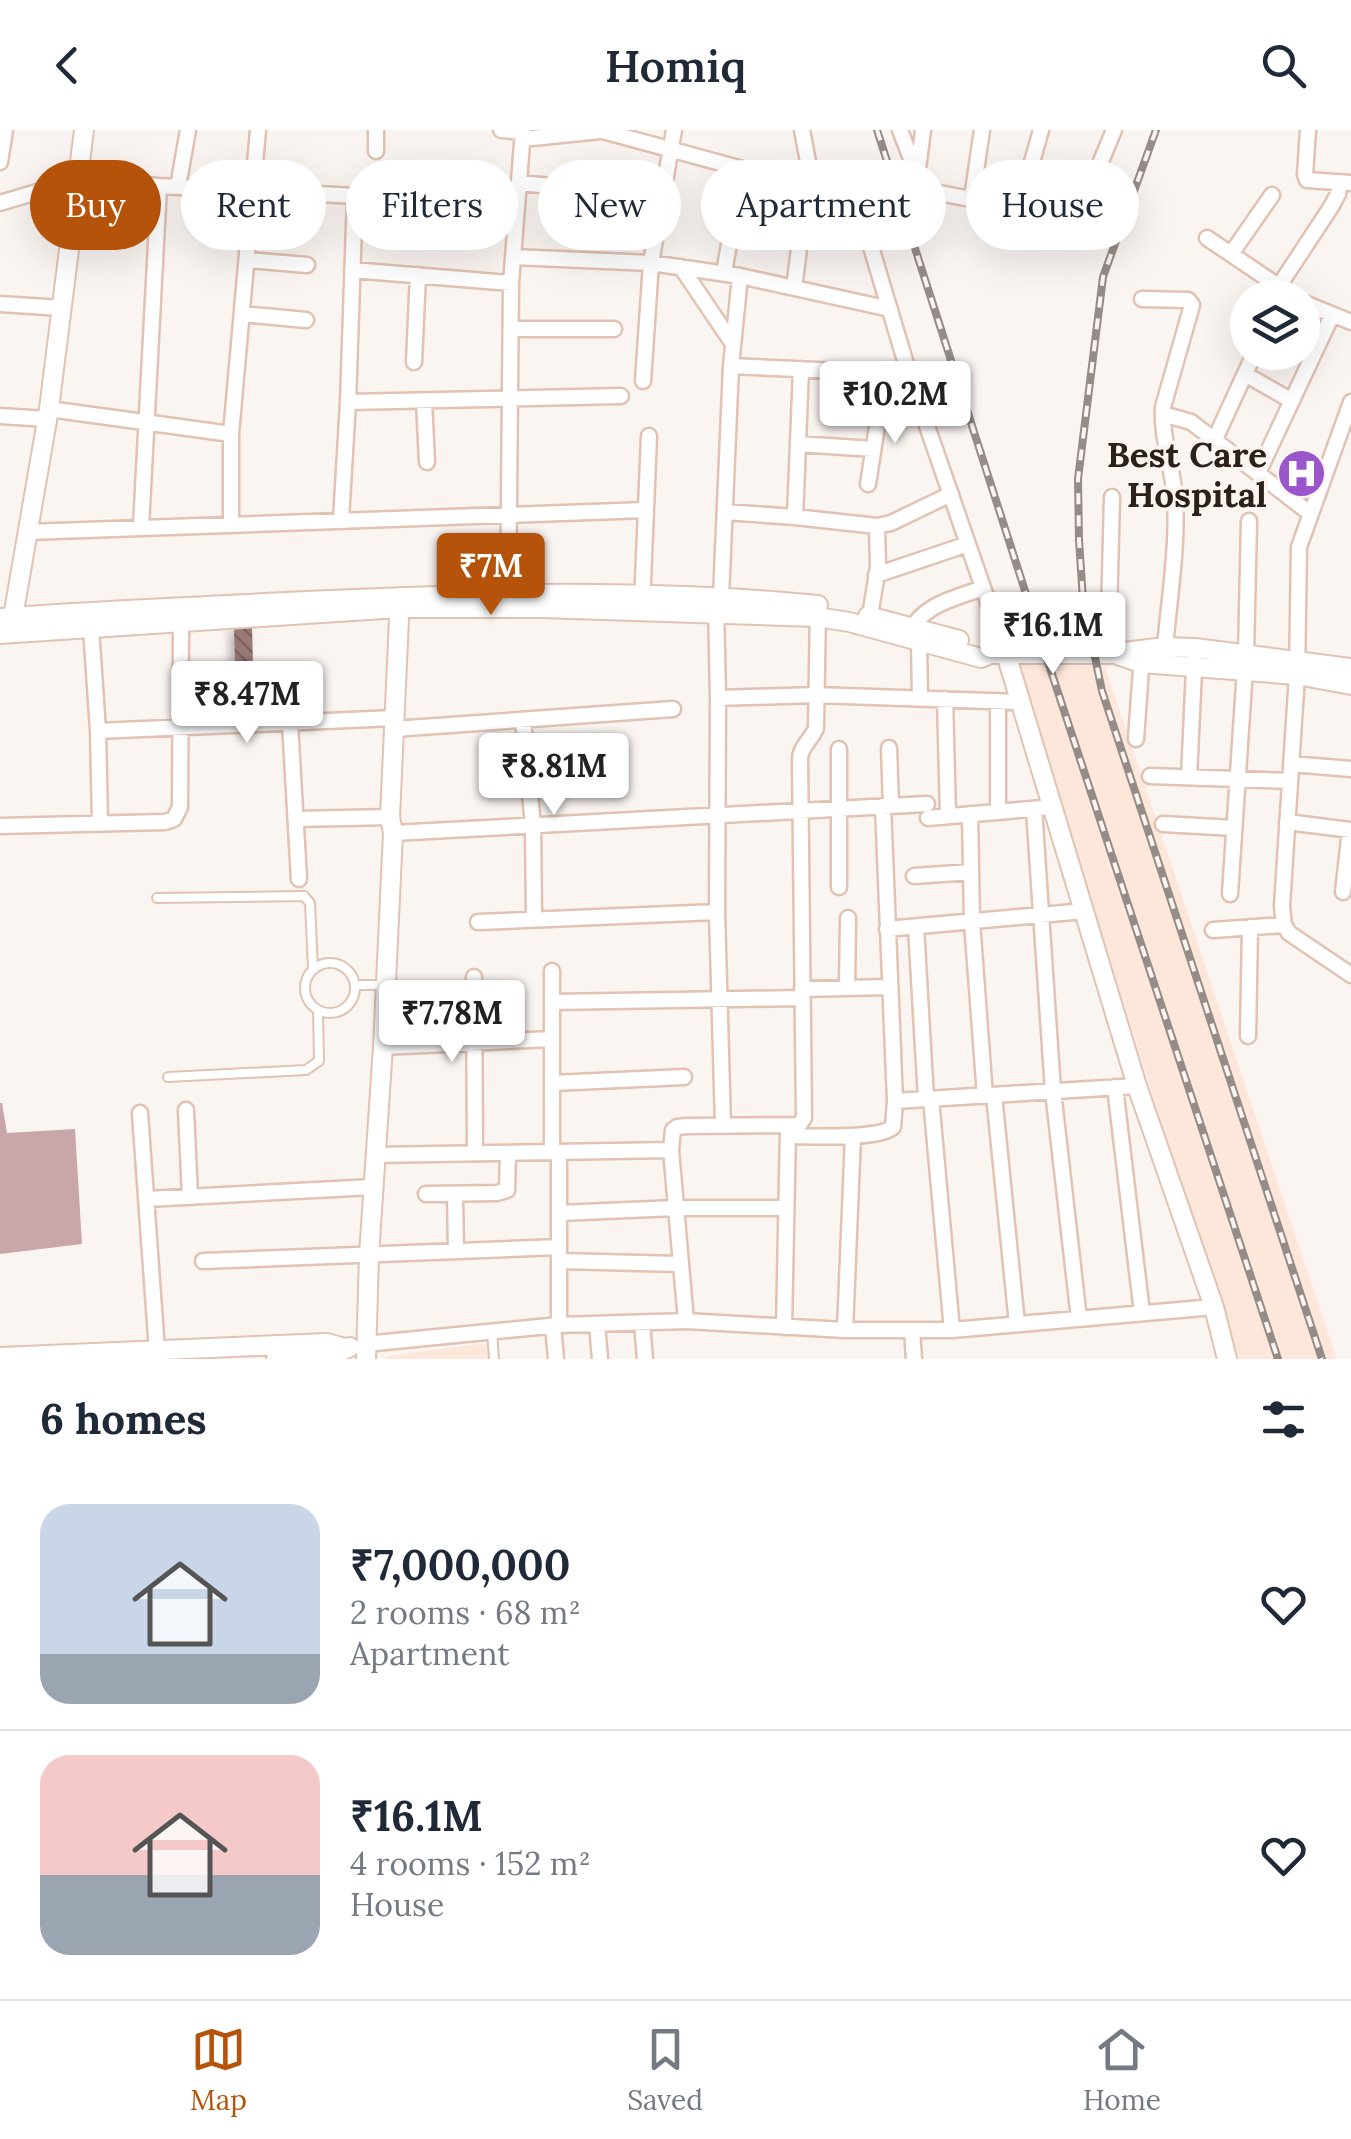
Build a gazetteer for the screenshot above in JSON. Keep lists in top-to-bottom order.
{
  "places": {
    "hospital": ["Best Care Hospital"]
  },
  "page": {
    "header": "Homiq",
    "chip": [
      "Buy",
      "Rent",
      "Filters",
      "New",
      "Apartment",
      "House"
    ],
    "price": [
      "₹10.2M",
      "₹7M",
      "₹16.1M",
      "₹8.47M",
      "₹8.81M",
      "₹7.78M"
    ],
    "heading": "6 homes",
    "list": [
      {
        "name": "₹7,000,000",
        "note": "2 rooms · 68 m² · Apartment"
      },
      {
        "name": "₹16.1M",
        "note": "4 rooms · 152 m² · House"
      }
    ],
    "tabs": ["Map", "Saved", "Home"]
  }
}
